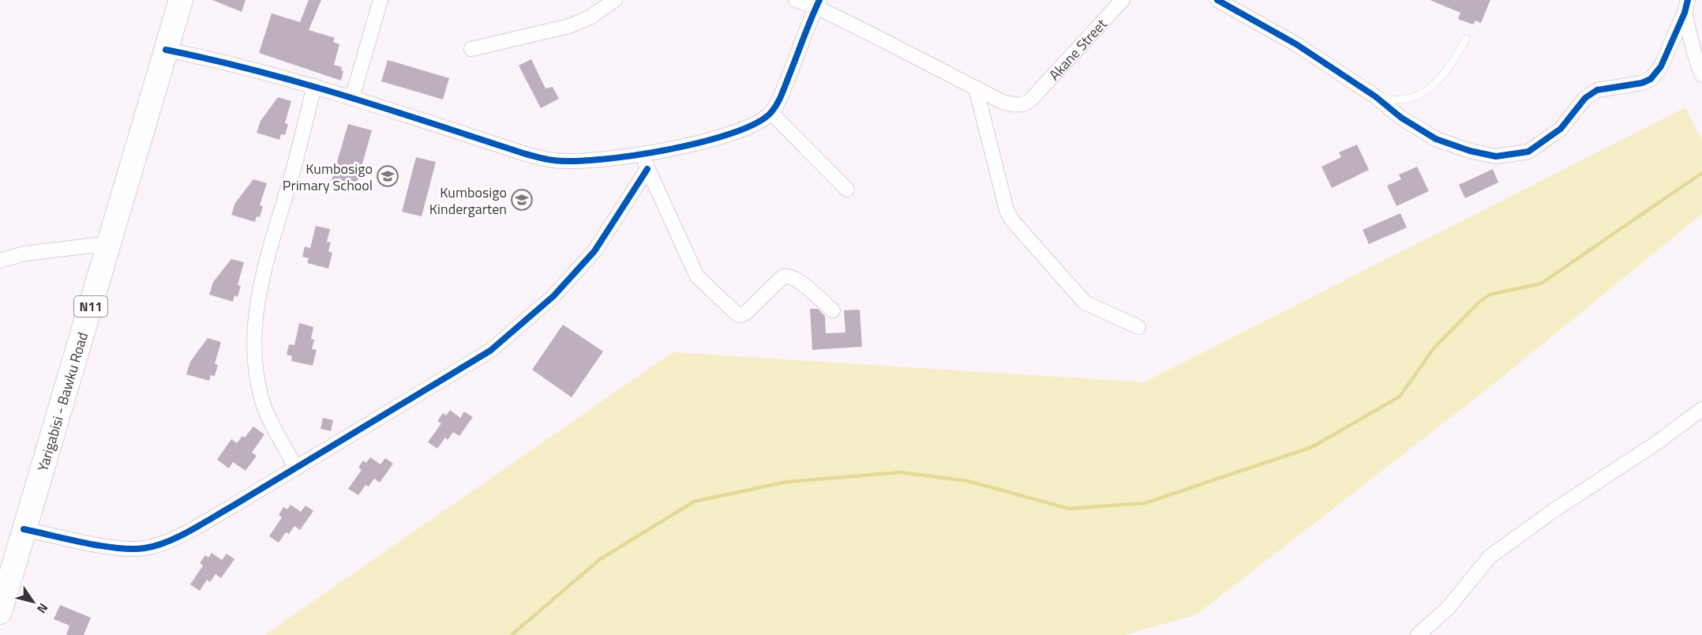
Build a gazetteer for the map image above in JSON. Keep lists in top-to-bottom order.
{
  "streets": {
    "highway": ["N11", "Yarigabisi - Bawku Road"],
    "street": ["Akane Street"]
  },
  "places": {
    "school or university": ["Kumbosigo Primary School", "Kumbosigo Kindergarten"]
  },
  "north": "bottom right"
}
